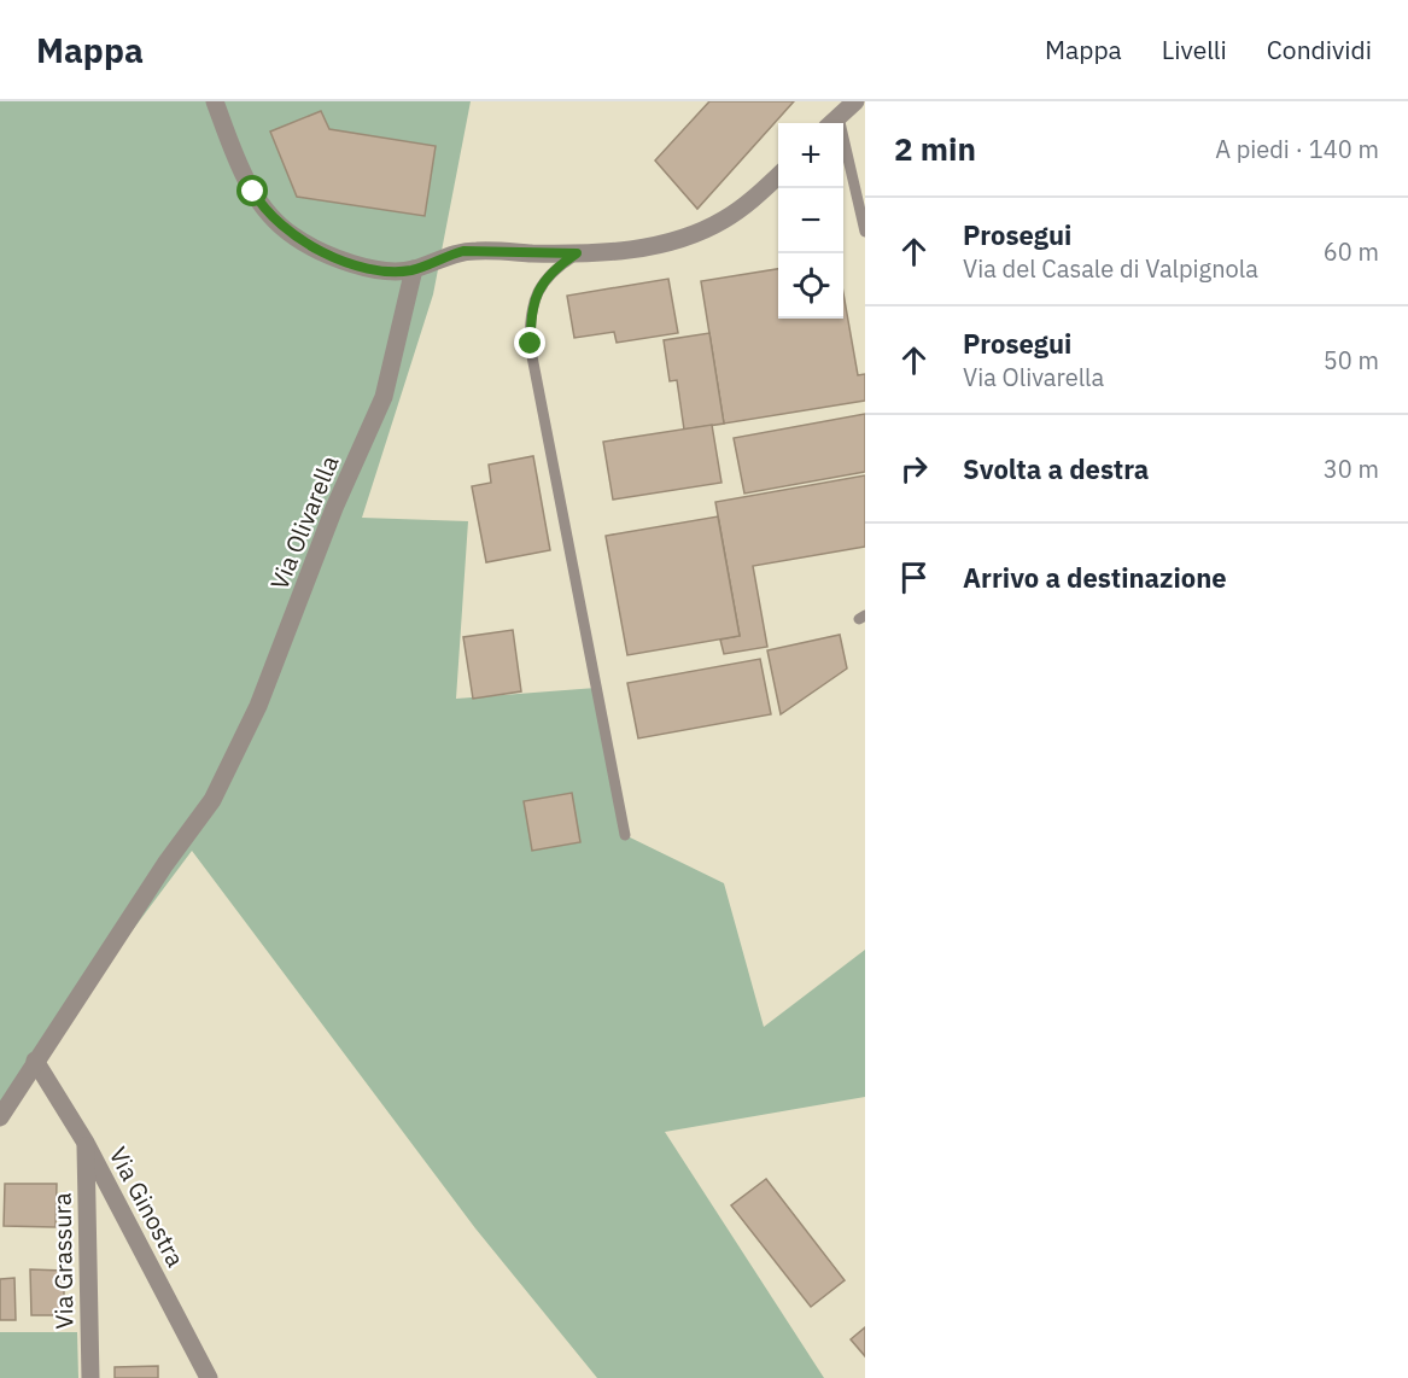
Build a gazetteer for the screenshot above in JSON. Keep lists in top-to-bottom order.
{
  "streets": {
    "street": ["Via Olivarella", "Via Ginostra", "Via Grassura"]
  },
  "crossings": [
    ["Via Olivarella", "Via Ginostra"],
    ["Via Ginostra", "Via Grassura"]
  ],
  "page": {
    "header": "Mappa",
    "nav": ["Mappa", "Livelli", "Condividi"],
    "heading": ["2 min", "A piedi · 140 m"],
    "map_buttons": ["+", "−"],
    "list": [
      ["Prosegui", "Via del Casale di Valpignola", "60 m"],
      ["Prosegui", "Via Olivarella", "50 m"],
      ["Svolta a destra", "30 m"],
      "Arrivo a destinazione"
    ]
  }
}
